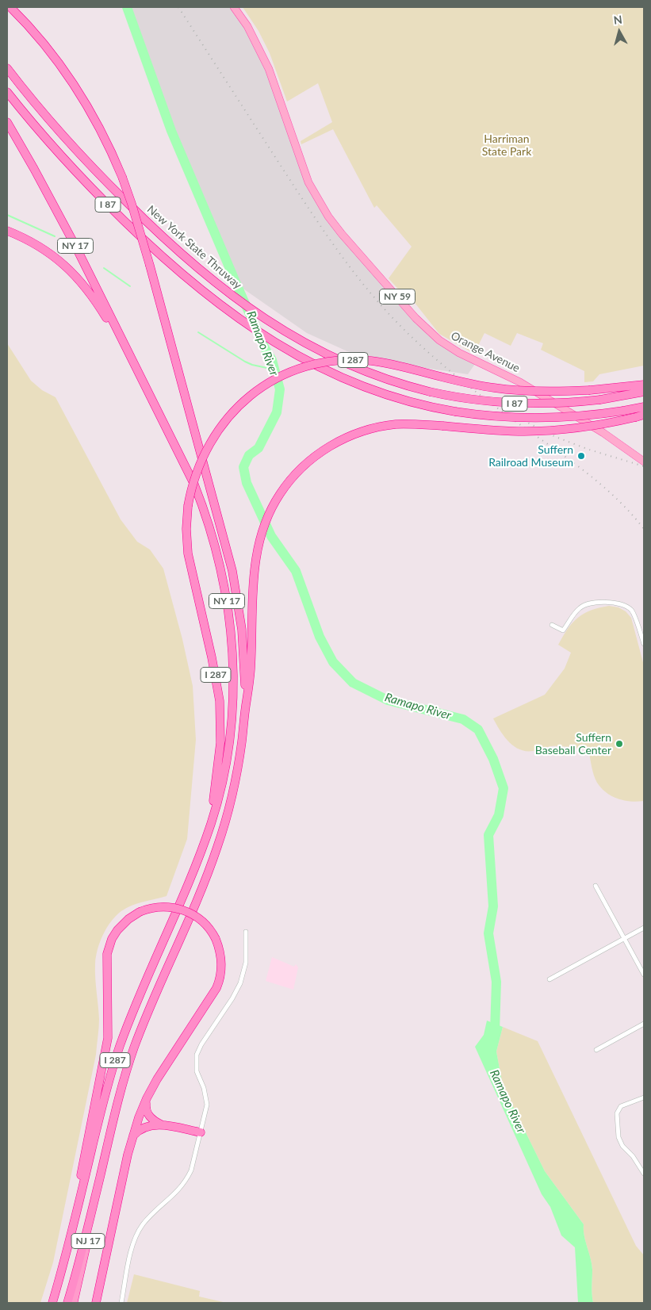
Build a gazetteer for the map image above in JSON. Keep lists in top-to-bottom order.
{
  "streets": {
    "highway": [
      "I 87",
      "NY 17",
      "New York State Thruway",
      "I 287",
      "NJ 17"
    ],
    "main road": ["NY 59", "Orange Avenue"]
  },
  "crossings": [
    ["NY 17", "I 287"],
    ["I 287", "NJ 17"]
  ],
  "water": ["Ramapo River"],
  "parks": ["Harriman State Park"],
  "places": ["Suffern Railroad Museum", "Suffern Baseball Center"],
  "north": "top"
}
